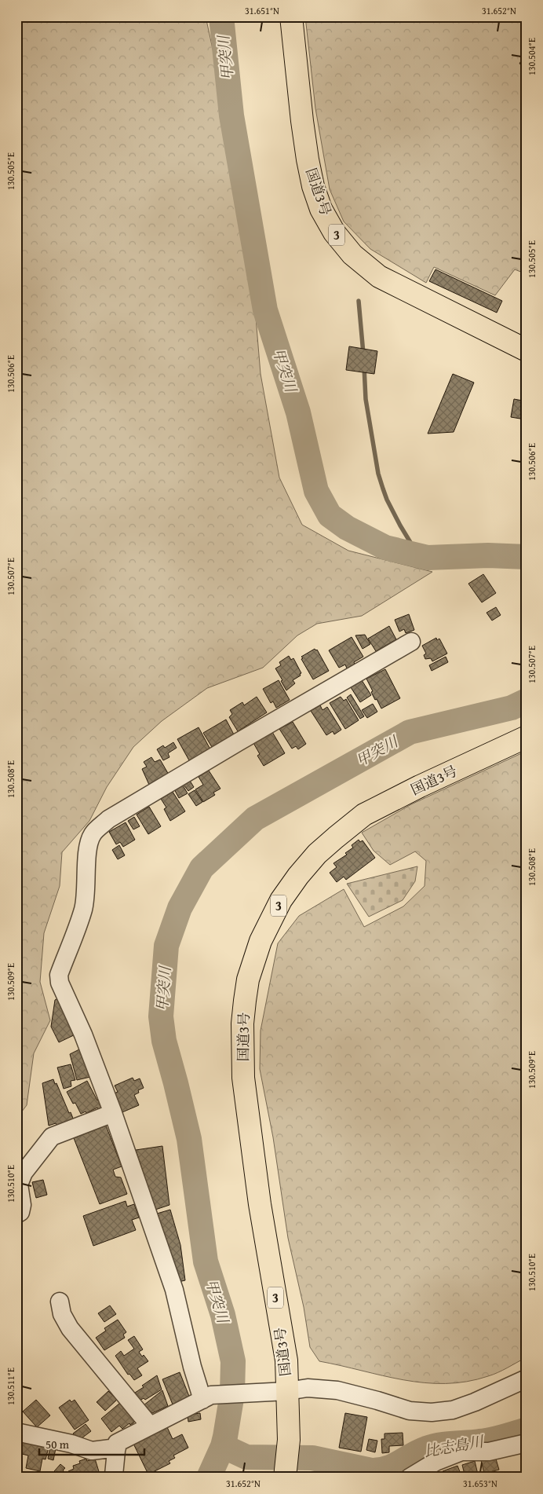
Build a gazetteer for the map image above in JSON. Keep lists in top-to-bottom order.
{
  "streets": {
    "highway": ["国道3号", "3"]
  },
  "water": ["甲突川", "比志島川"],
  "scale_bar": "50 m",
  "coordinates": [
    "31.651°N",
    "31.652°N",
    "130.504°E",
    "130.505°E",
    "130.506°E",
    "130.507°E",
    "130.508°E",
    "130.509°E",
    "130.510°E",
    "130.511°E",
    "31.653°N"
  ]
}
